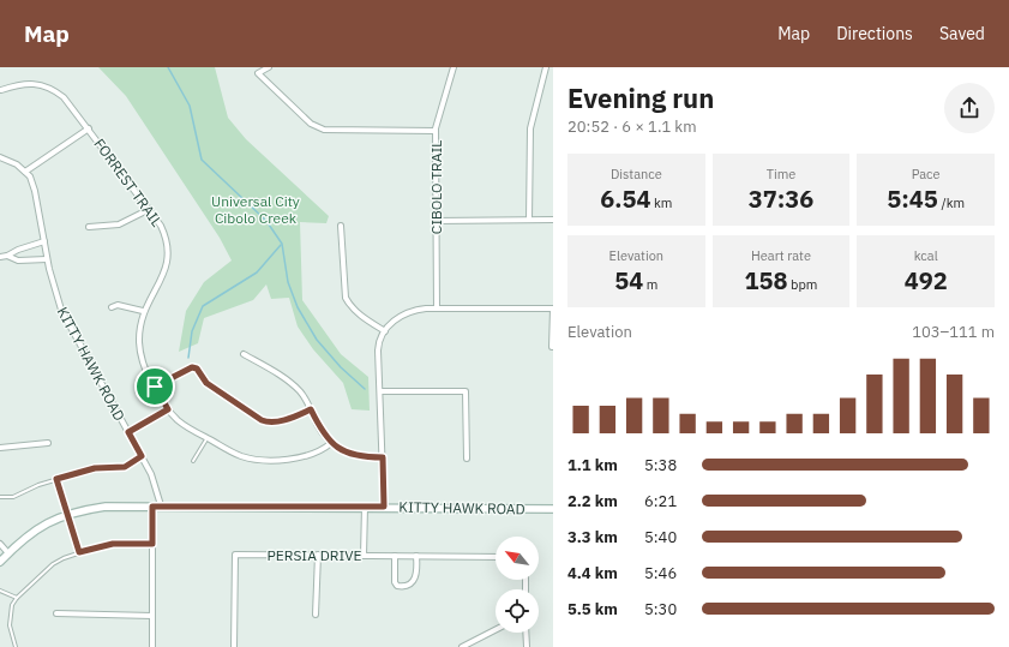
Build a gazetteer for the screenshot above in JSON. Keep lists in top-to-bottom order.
{
  "streets": {
    "street": [
      "FORREST TRAIL",
      "CIBOLO TRAIL",
      "KITTY HAWK ROAD",
      "PERSIA DRIVE"
    ]
  },
  "parks": ["Universal City Cibolo Creek"],
  "north": "top left",
  "page": {
    "header": "Map",
    "nav": ["Map", "Directions", "Saved"],
    "heading": ["Evening run", "20:52 · 6 × 1.1 km"],
    "stats": [
      ["Distance", "6.54 km"],
      ["Time", "37:36"],
      ["Pace", "5:45 /km"],
      ["Elevation", "54 m"],
      ["Heart rate", "158 bpm"],
      ["kcal", "492"]
    ],
    "chart": ["Elevation", "103–111 m"],
    "list": [
      {
        "name": "1.1 km",
        "note": "5:38"
      },
      {
        "name": "2.2 km",
        "note": "6:21"
      },
      {
        "name": "3.3 km",
        "note": "5:40"
      },
      {
        "name": "4.4 km",
        "note": "5:46"
      },
      {
        "name": "5.5 km",
        "note": "5:30"
      }
    ]
  }
}
